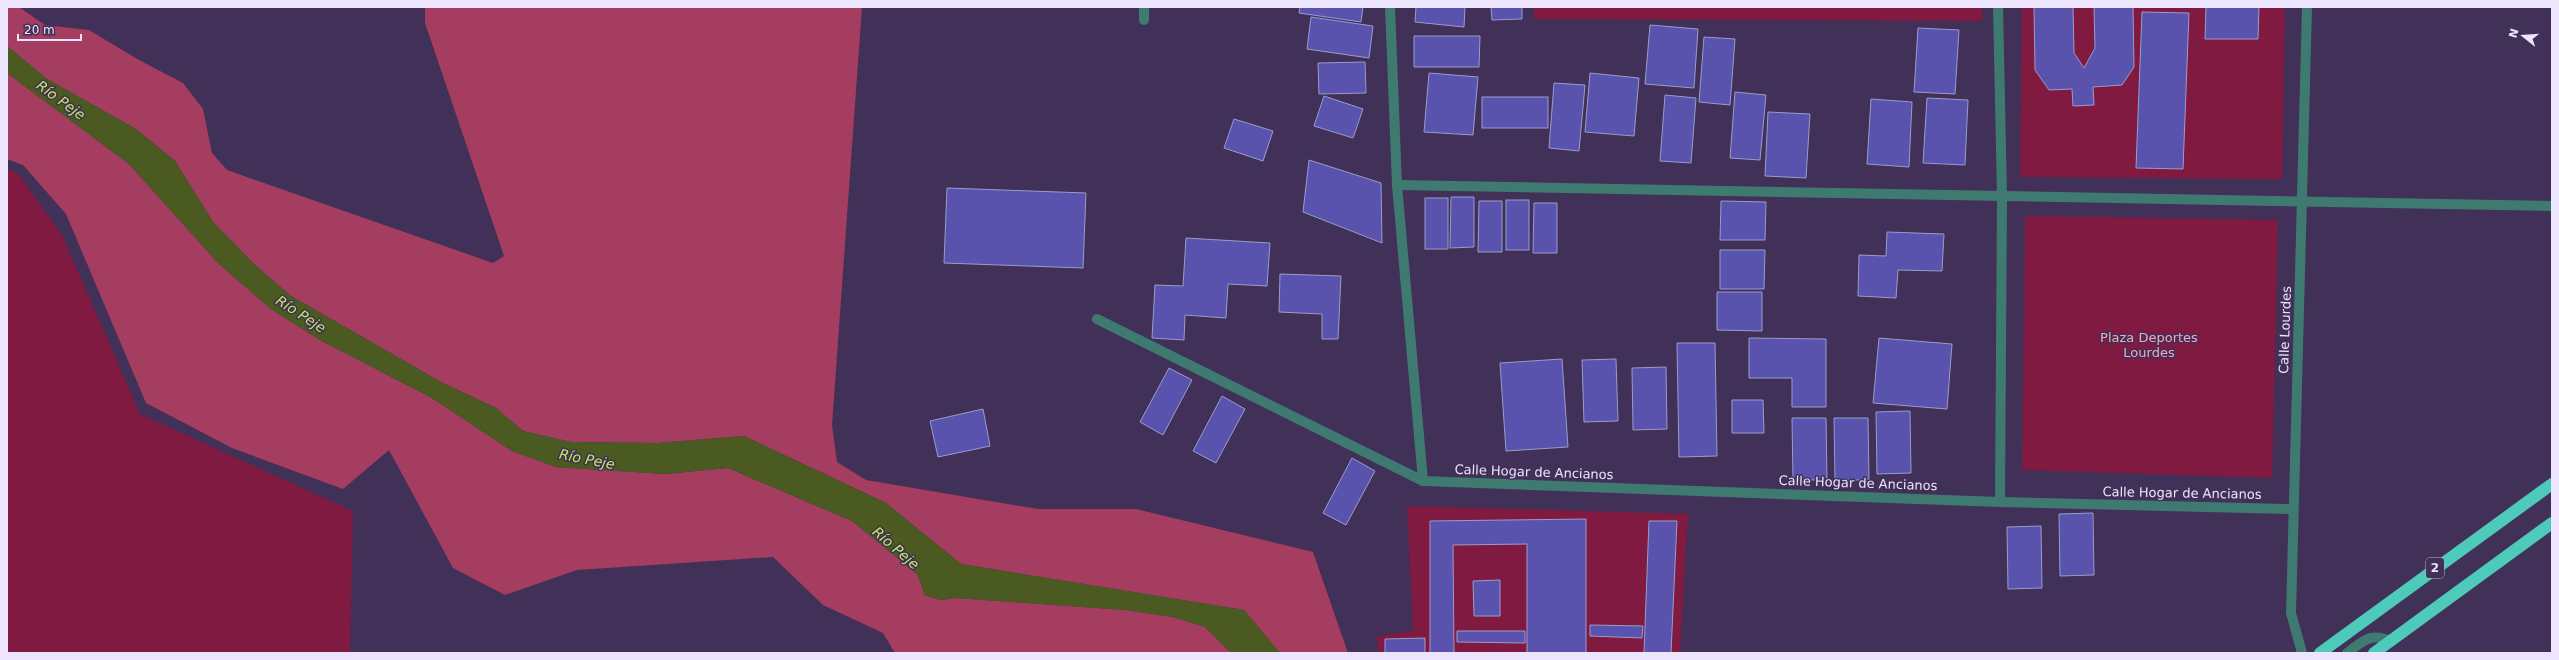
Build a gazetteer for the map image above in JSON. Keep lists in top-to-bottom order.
{
  "streets": {
    "highway": ["2"],
    "street": ["Calle Lourdes", "Calle Hogar de Ancianos"]
  },
  "crossings": [
    ["Calle Lourdes", "Calle Hogar de Ancianos"]
  ],
  "water": ["Río Peje"],
  "parks": ["Plaza Deportes Lourdes"],
  "scale_bar": "20 m",
  "north": "left"
}
